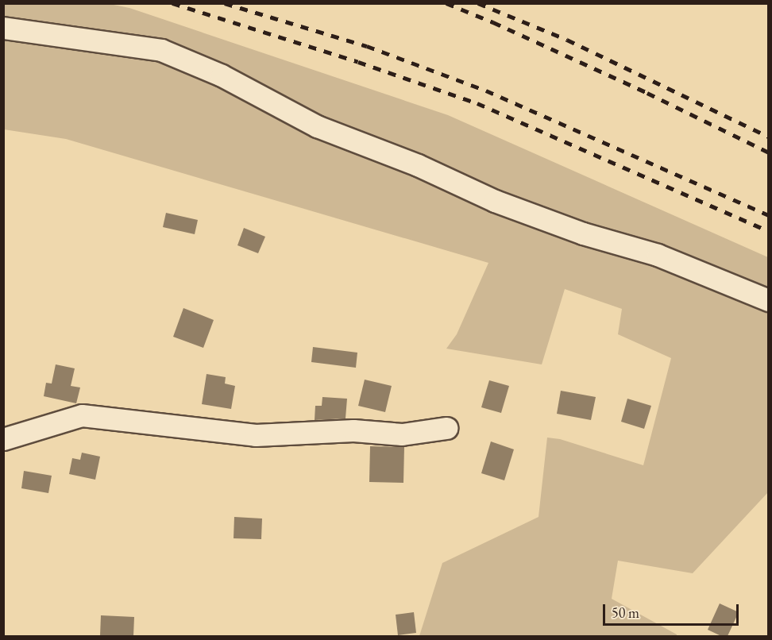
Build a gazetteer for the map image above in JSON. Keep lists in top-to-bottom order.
{
  "scale_bar": "50 m"
}
